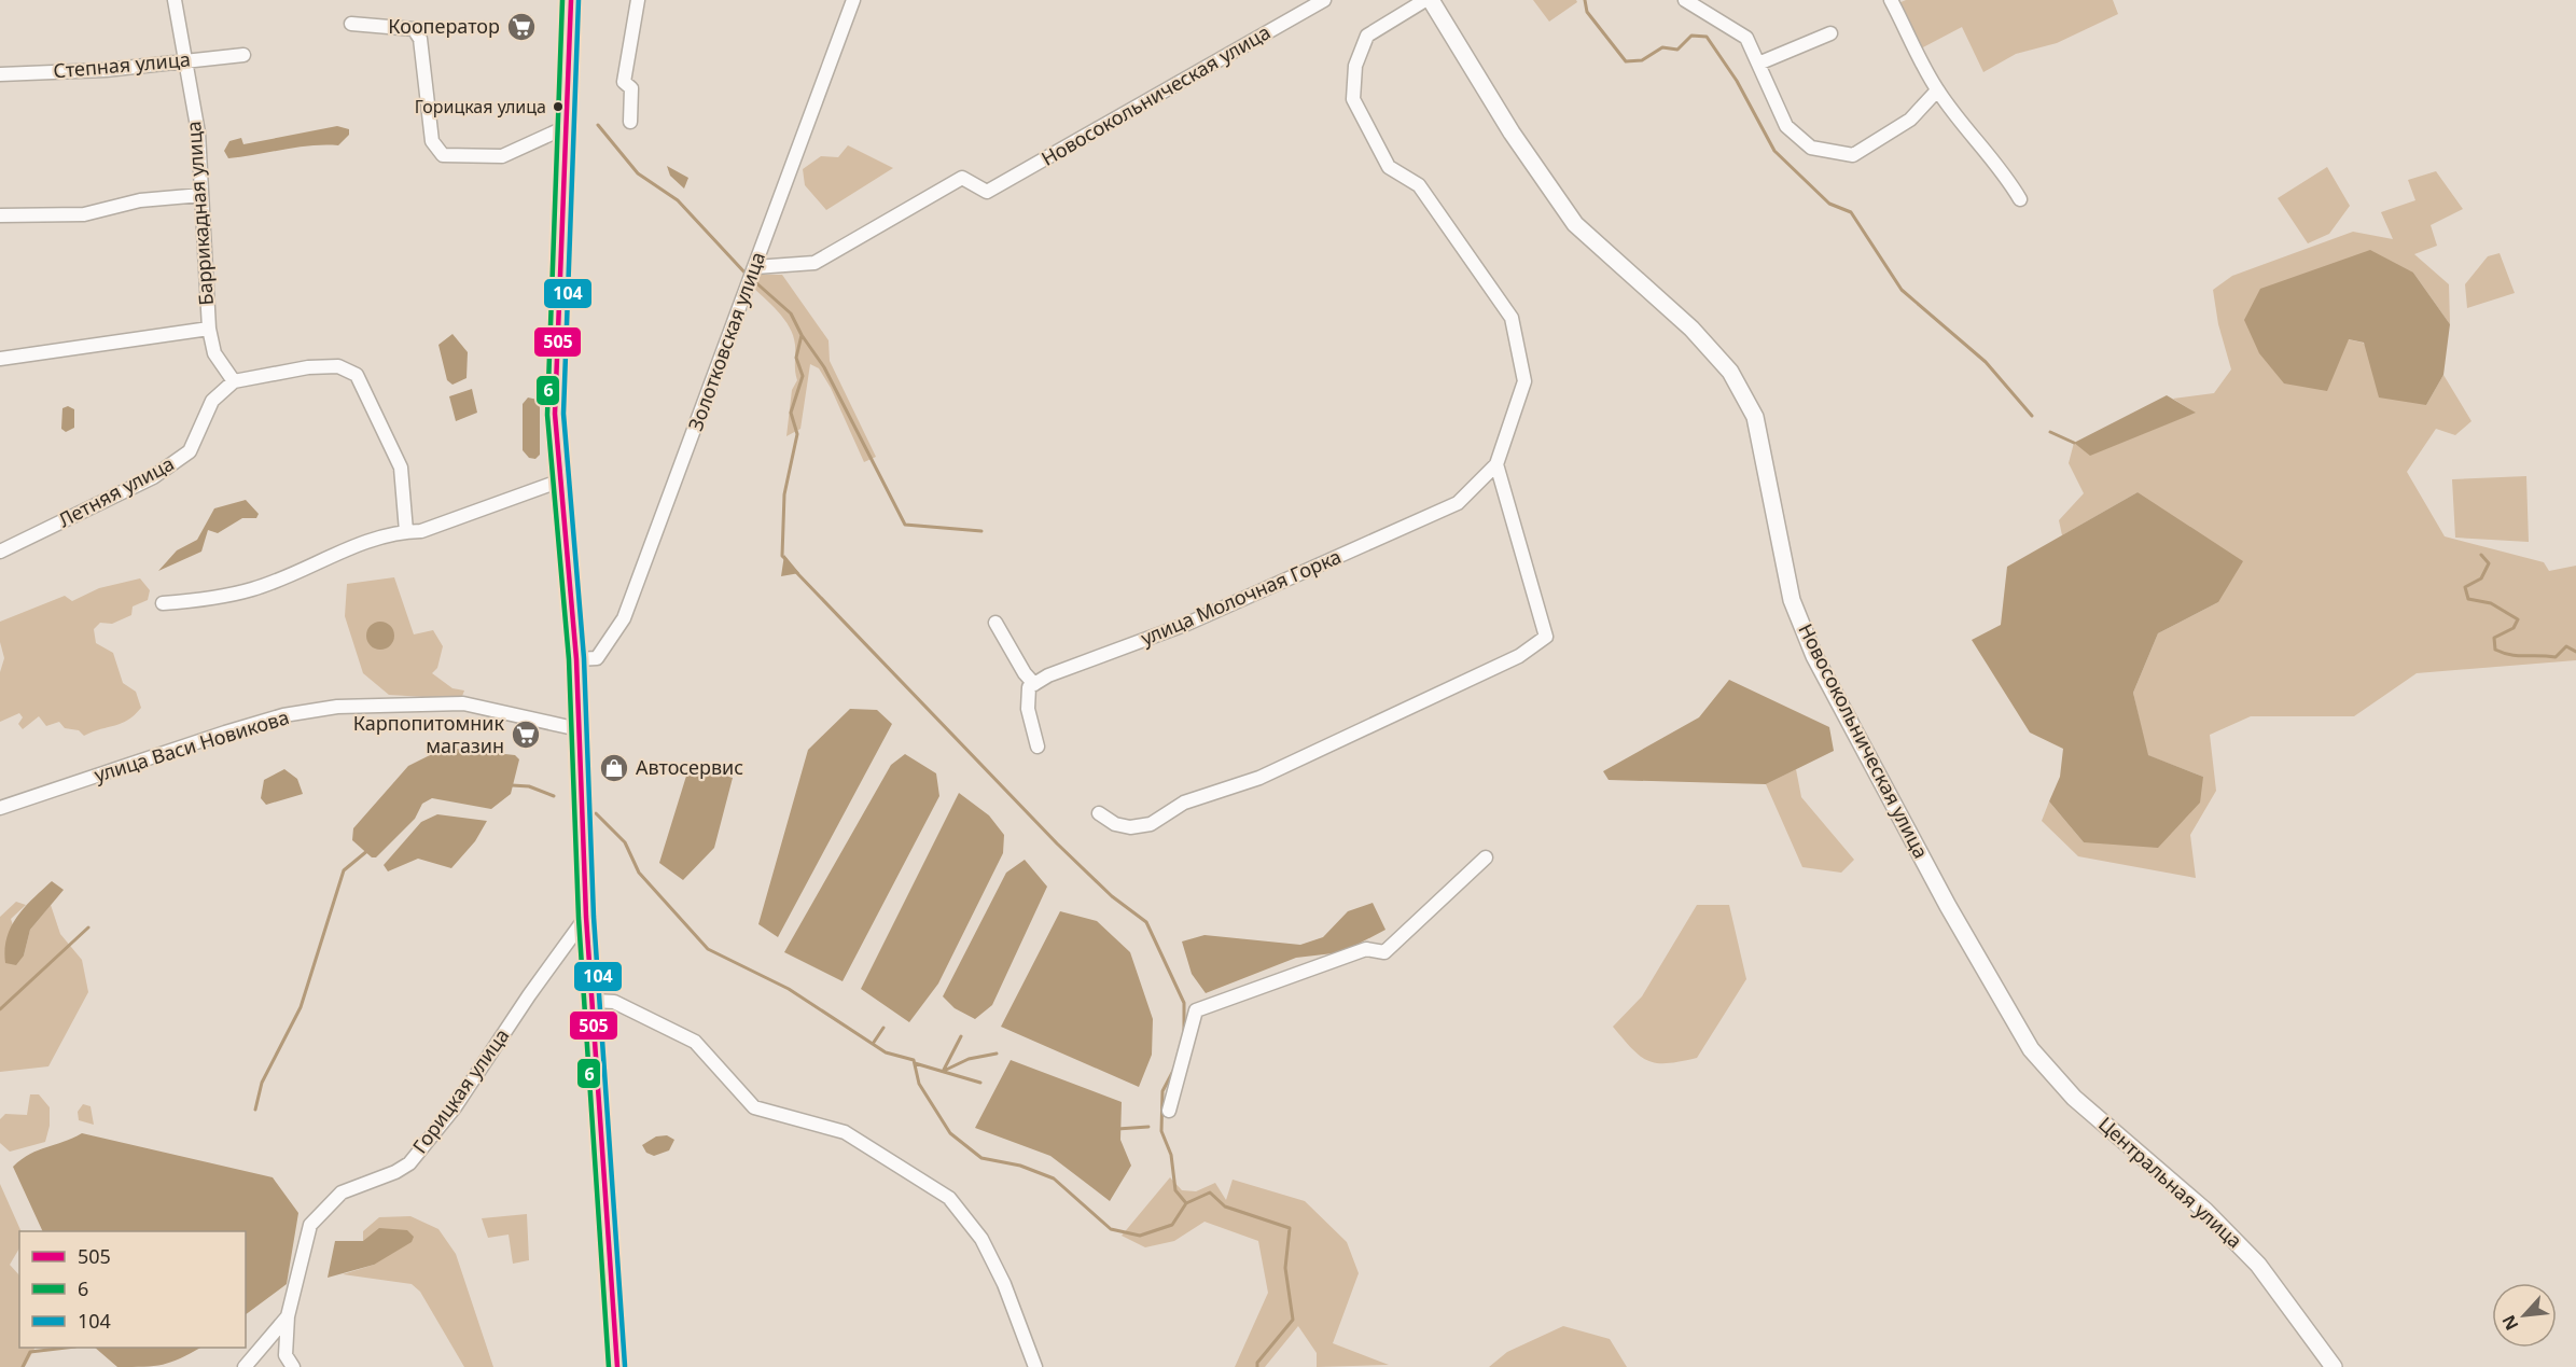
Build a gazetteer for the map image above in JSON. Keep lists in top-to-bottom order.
{
  "streets": {
    "main road": ["Новосокольническая улица", "Центральная улица"],
    "street": [
      "Степная улица",
      "Баррикадная улица",
      "Золотковская улица",
      "Летняя улица",
      "улица Молочная Горка",
      "улица Васи Новикова",
      "Горицкая улица"
    ]
  },
  "crossings": [
    ["Степная улица", "Баррикадная улица"],
    ["Новосокольническая улица", "Золотковская улица"],
    ["Новосокольническая улица", "Центральная улица"],
    ["Баррикадная улица", "Летняя улица"]
  ],
  "places": {
    "supermarket": ["Кооператор", "Карпопитомник магазин"],
    "other": ["Горицкая улица"],
    "shop": ["Автосервис"]
  },
  "lines": ["transit line 505", "transit line 6", "transit line 104"],
  "legend": ["505", "6", "104"],
  "north": "bottom left"
}
